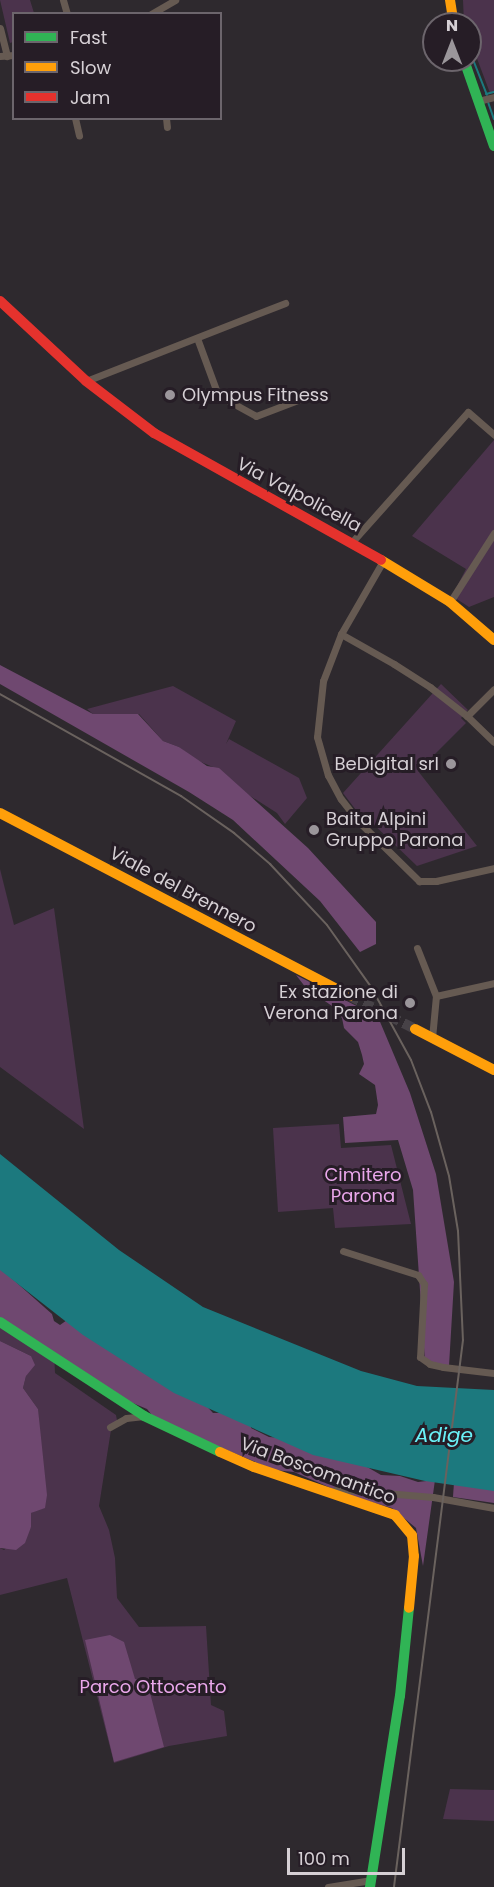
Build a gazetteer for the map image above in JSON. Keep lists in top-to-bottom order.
{
  "streets": {
    "street": ["Via Valpolicella", "Viale del Brennero", "Via Boscomantico"]
  },
  "water": ["Adige"],
  "parks": ["Cimitero Parona", "Parco Ottocento"],
  "places": [
    "Olympus Fitness",
    "BeDigital srl",
    "Baita Alpini Gruppo Parona",
    "Ex stazione di Verona Parona"
  ],
  "legend": ["Fast", "Slow", "Jam"],
  "scale_bar": "100 m",
  "north": "top"
}
